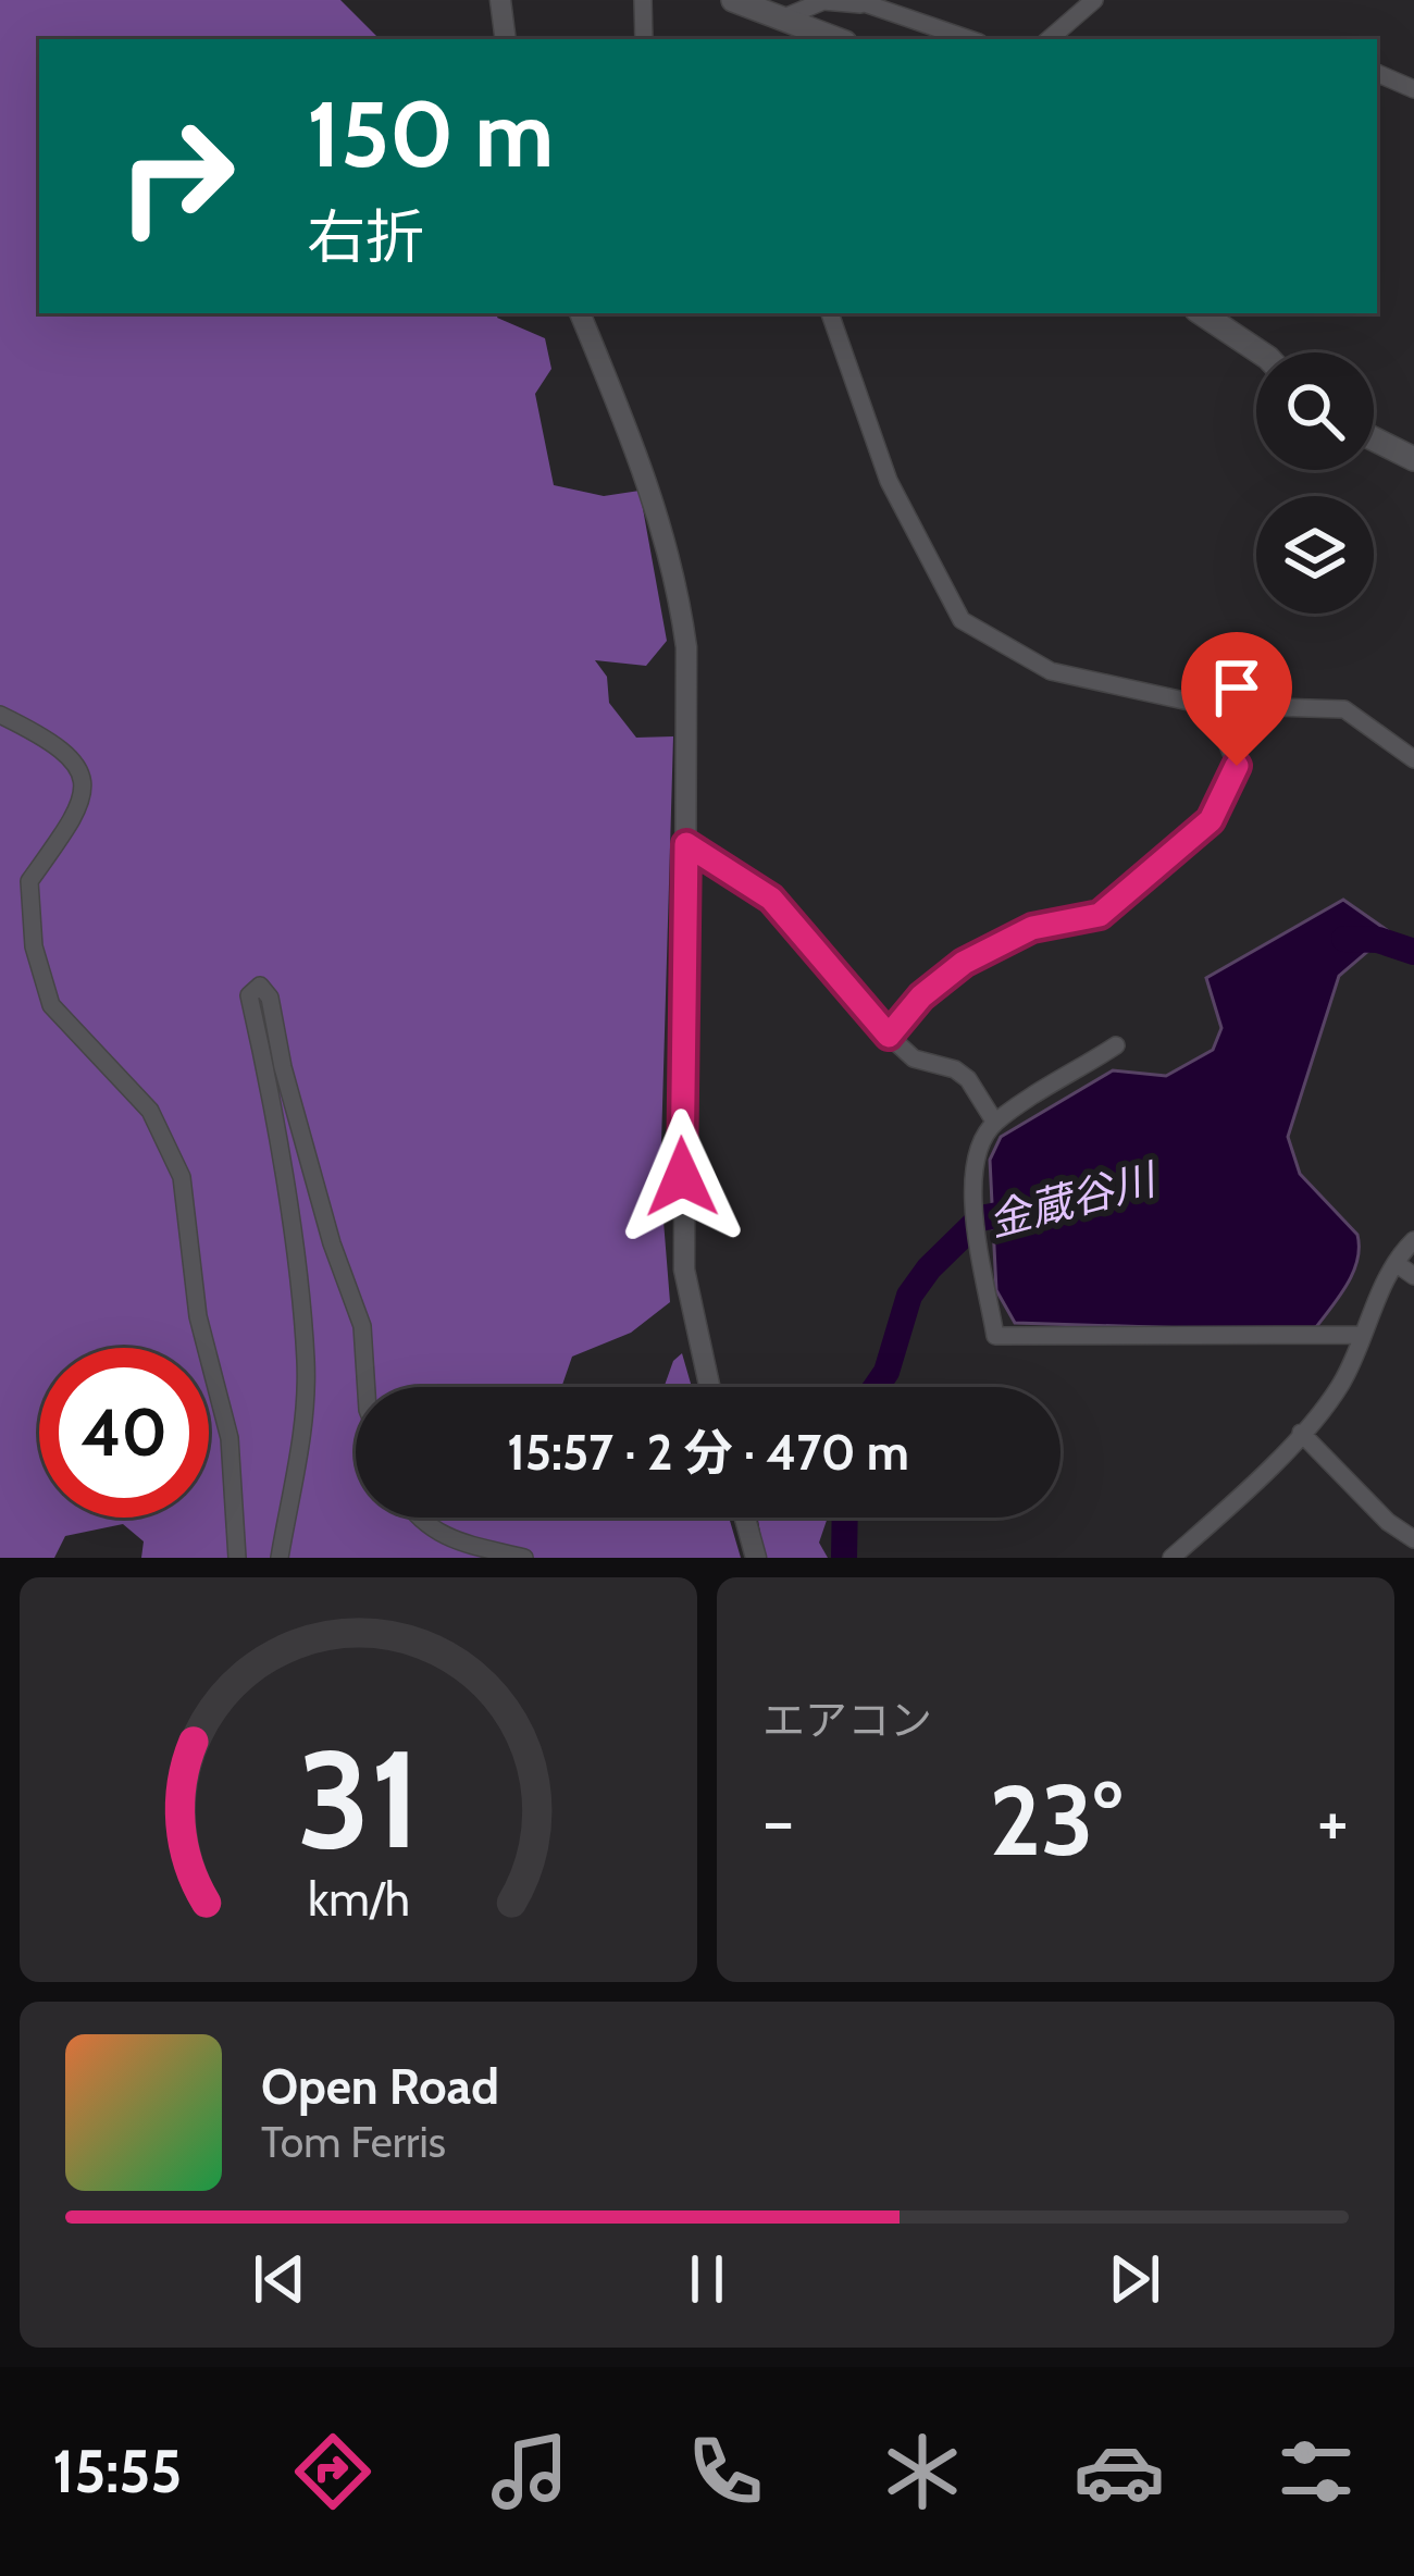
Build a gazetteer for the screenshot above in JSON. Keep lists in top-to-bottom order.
{
  "water": ["金蔵谷川"],
  "page": {
    "turn": ["150 m", "右折"],
    "limit": "40",
    "trip": "15:57 · 2 分 · 470 m",
    "tile": "エアコン",
    "heat": ["−", "23°", "+"],
    "song": ["Open Road", "Tom Ferris"],
    "tabs": "15:55",
    "gauge": ["31", "km/h"]
  }
}
